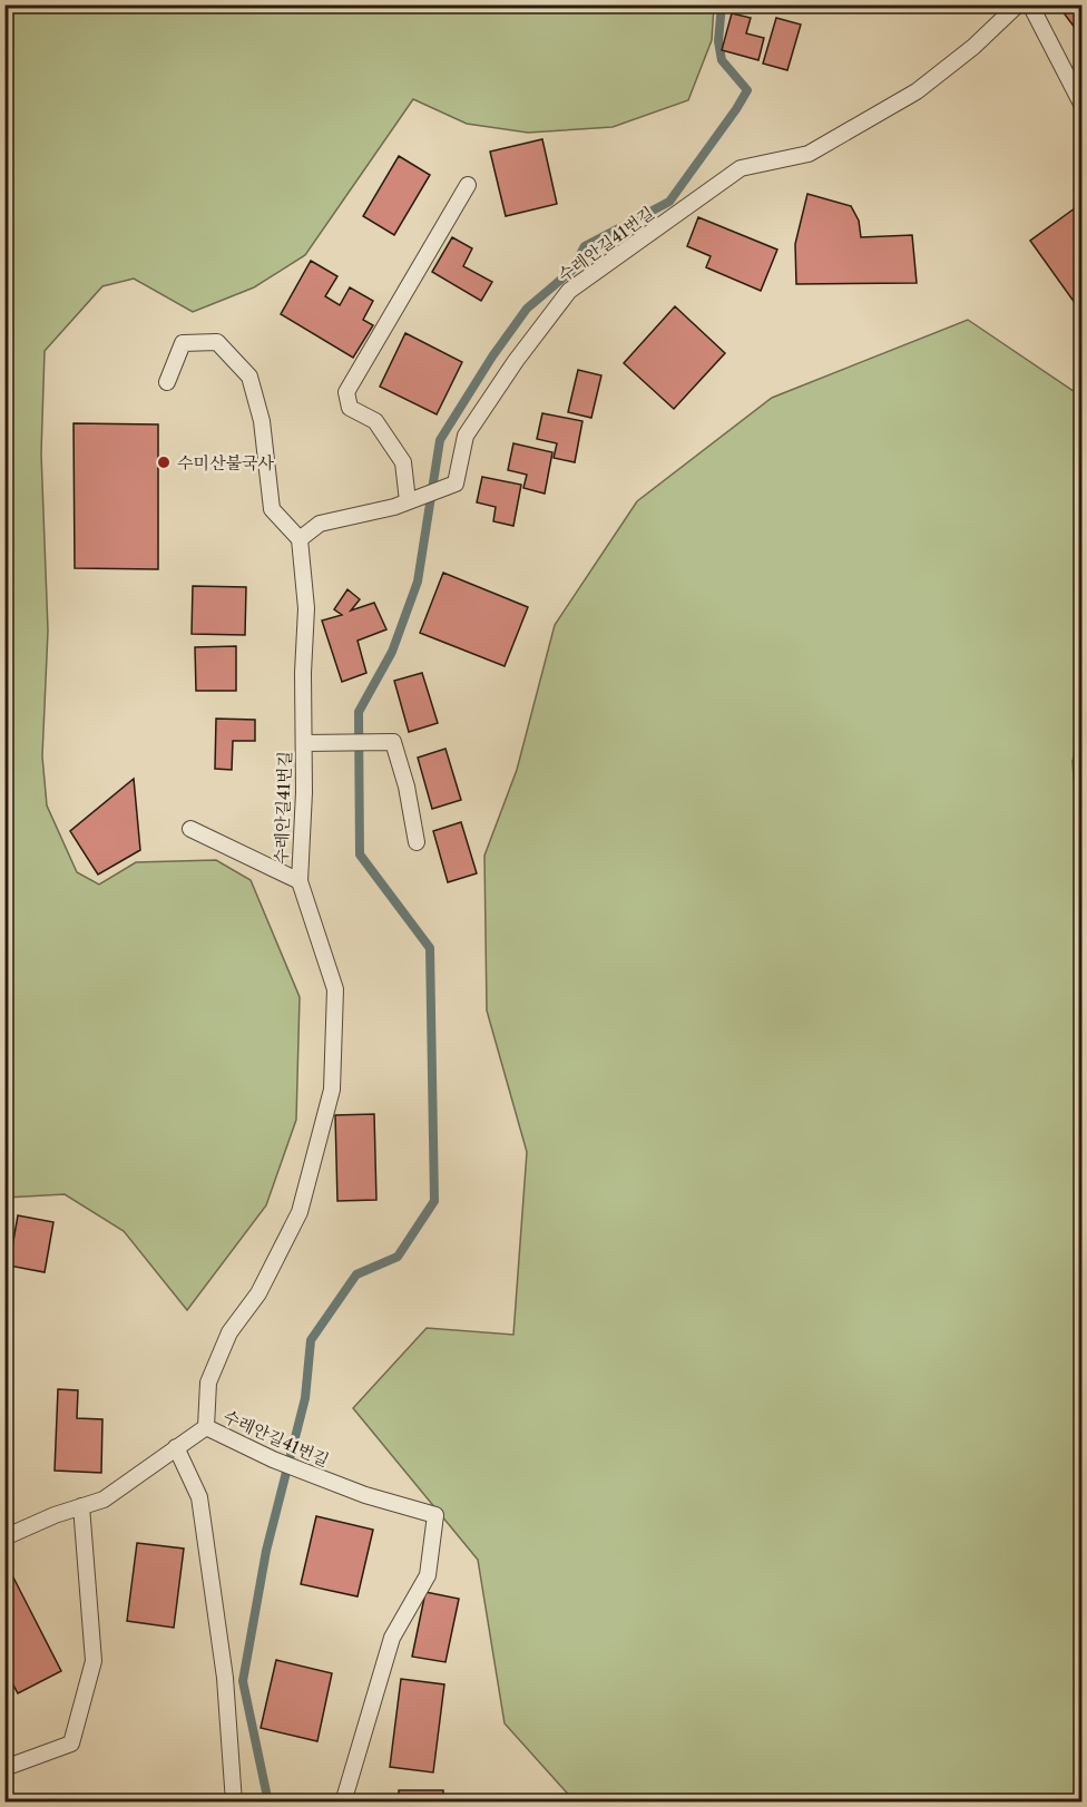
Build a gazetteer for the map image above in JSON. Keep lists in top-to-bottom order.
{
  "streets": {
    "lane": ["수레안길41번길"]
  },
  "places": ["수미산불국사"]
}
